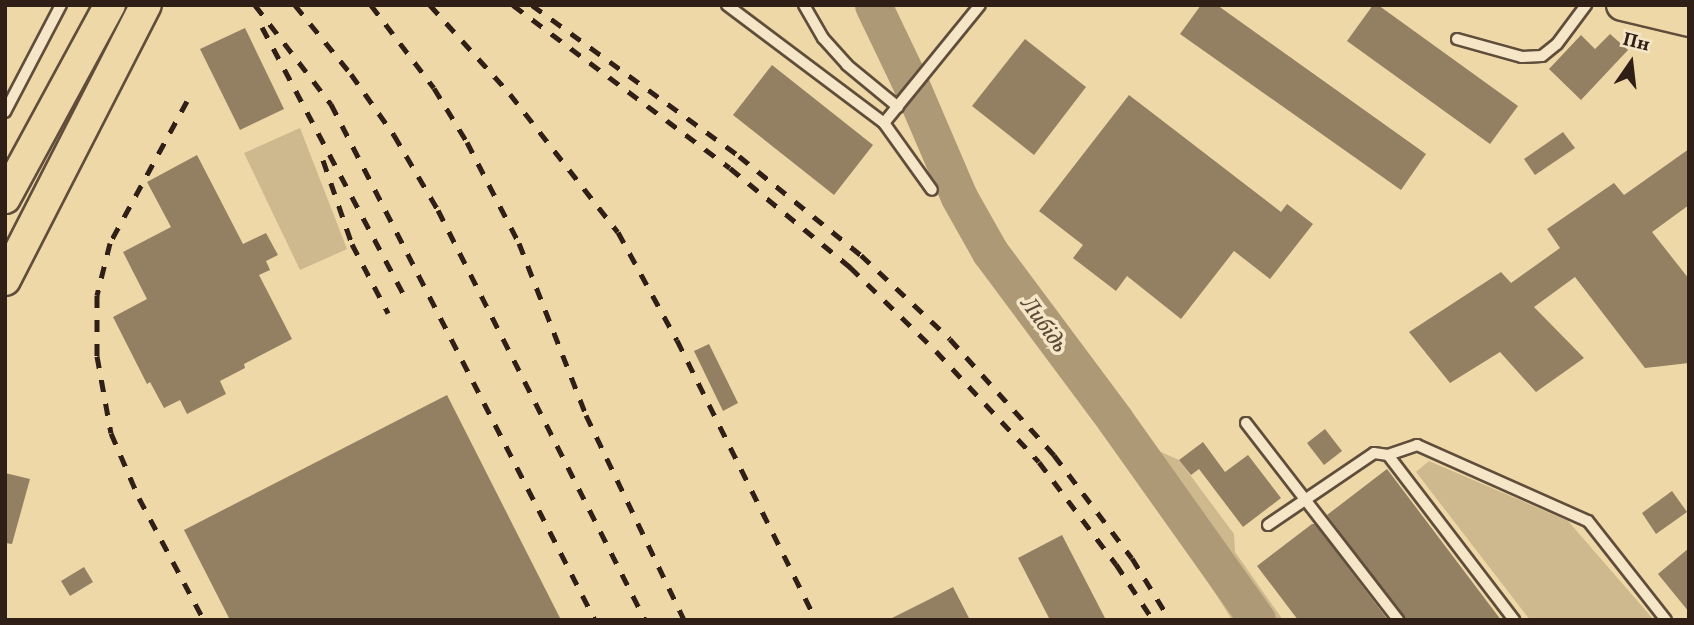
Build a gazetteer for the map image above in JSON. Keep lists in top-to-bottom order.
{
  "water": ["Либідь"],
  "north": "top"
}
